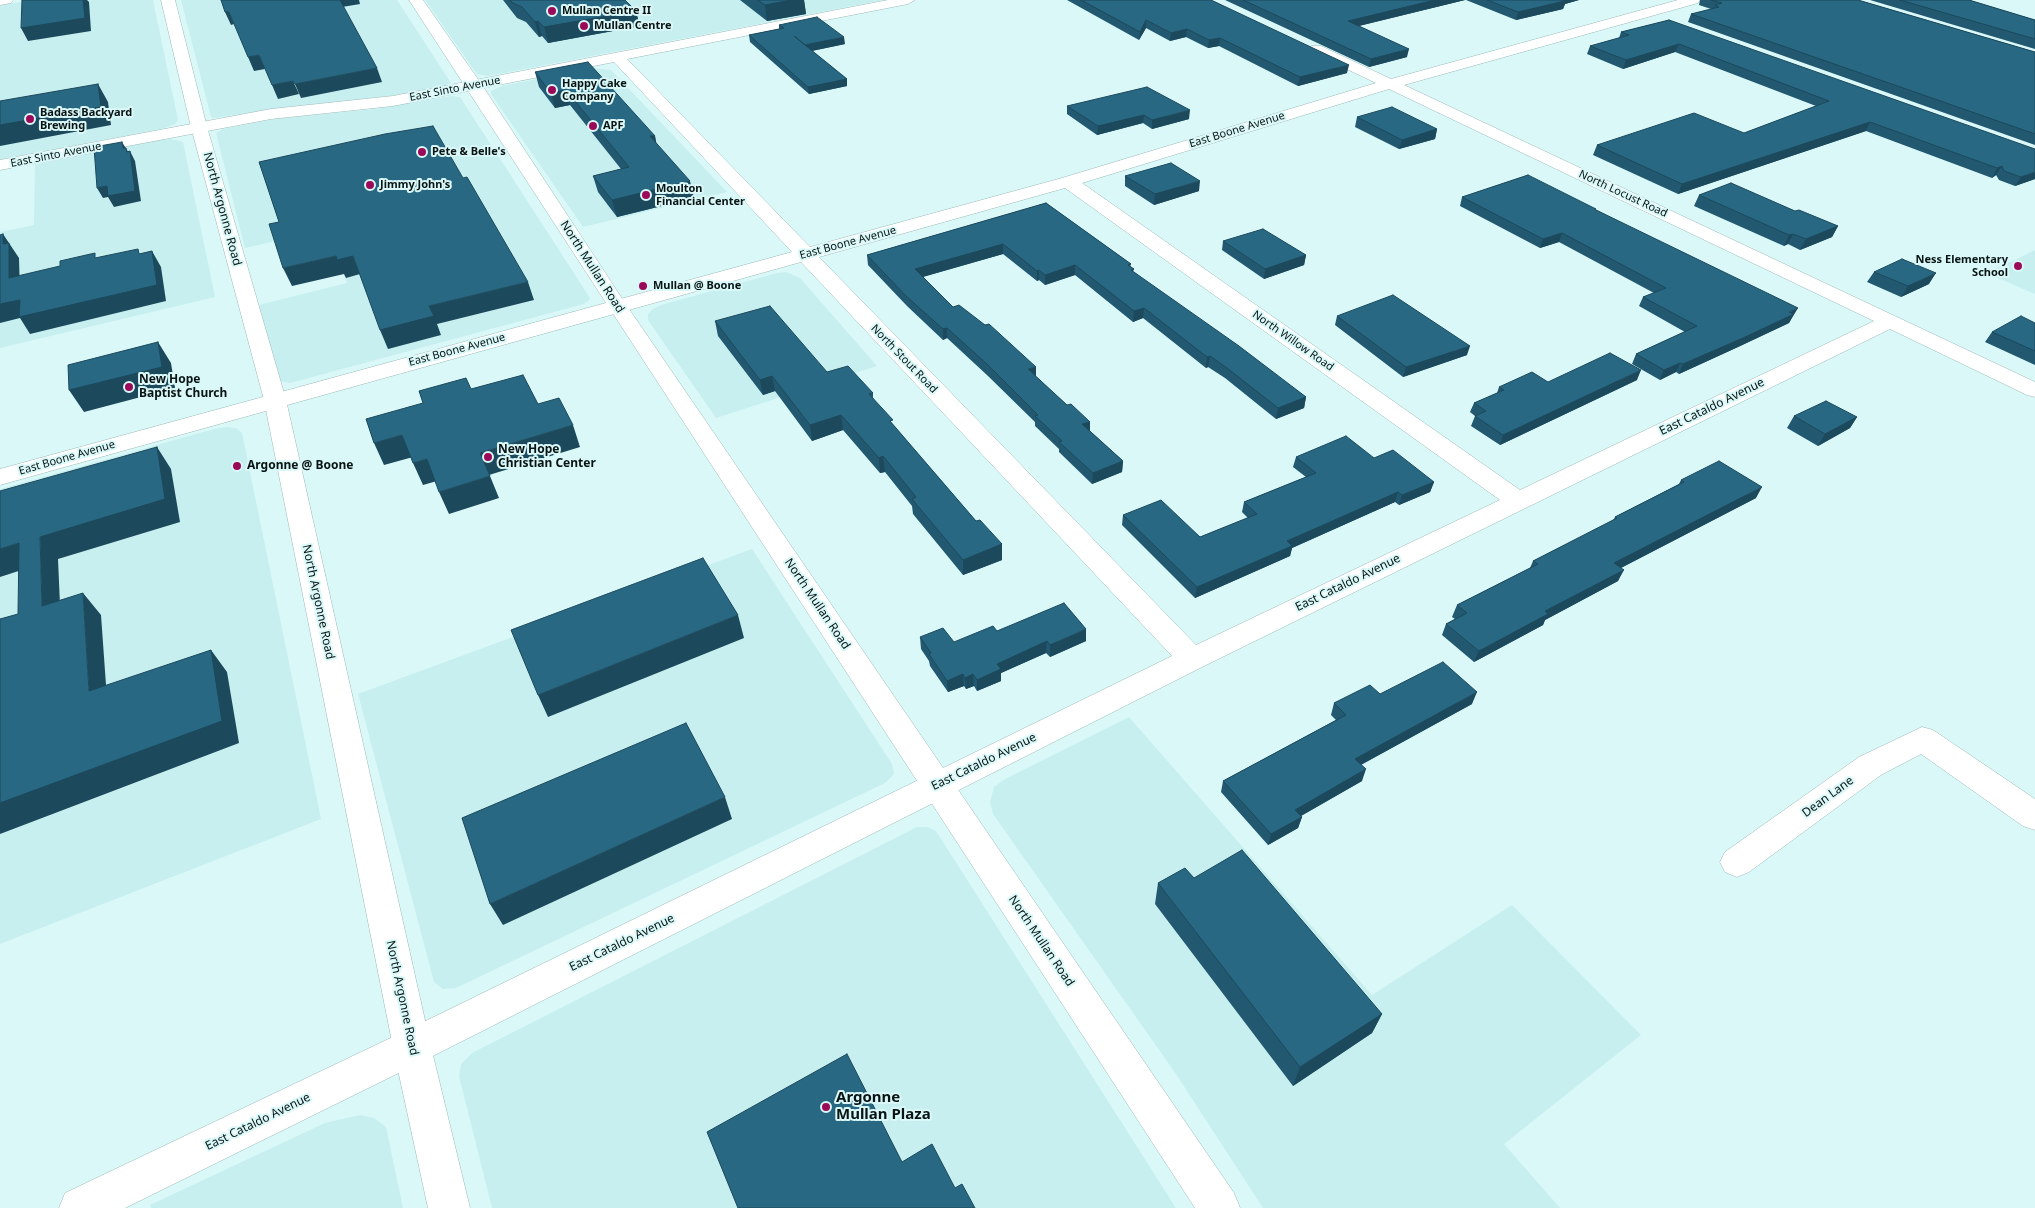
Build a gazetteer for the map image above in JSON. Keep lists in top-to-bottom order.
{
  "streets": {
    "street": [
      "East Sinto Avenue",
      "East Boone Avenue",
      "North Locust Road",
      "North Argonne Road",
      "North Mullan Road",
      "North Willow Road",
      "North Stout Road",
      "East Cataldo Avenue",
      "Dean Lane"
    ]
  },
  "crossings": [
    ["East Sinto Avenue", "North Argonne Road"],
    ["East Sinto Avenue", "North Mullan Road"],
    ["East Sinto Avenue", "North Stout Road"],
    ["East Boone Avenue", "North Locust Road"],
    ["East Boone Avenue", "North Argonne Road"],
    ["East Boone Avenue", "North Mullan Road"],
    ["East Boone Avenue", "North Willow Road"],
    ["East Boone Avenue", "North Stout Road"],
    ["North Locust Road", "East Cataldo Avenue"],
    ["North Argonne Road", "East Cataldo Avenue"],
    ["North Mullan Road", "East Cataldo Avenue"],
    ["North Willow Road", "East Cataldo Avenue"],
    ["North Stout Road", "East Cataldo Avenue"]
  ],
  "places": [
    "Mullan Centre II",
    "Mullan Centre",
    "Happy Cake Company",
    "Badass Backyard Brewing",
    "APF",
    "Pete & Belle's",
    "Jimmy John's",
    "Moulton Financial Center",
    "Ness Elementary School",
    "Mullan @ Boone",
    "New Hope Baptist Church",
    "New Hope Christian Center",
    "Argonne @ Boone",
    "Argonne Mullan Plaza"
  ]
}
